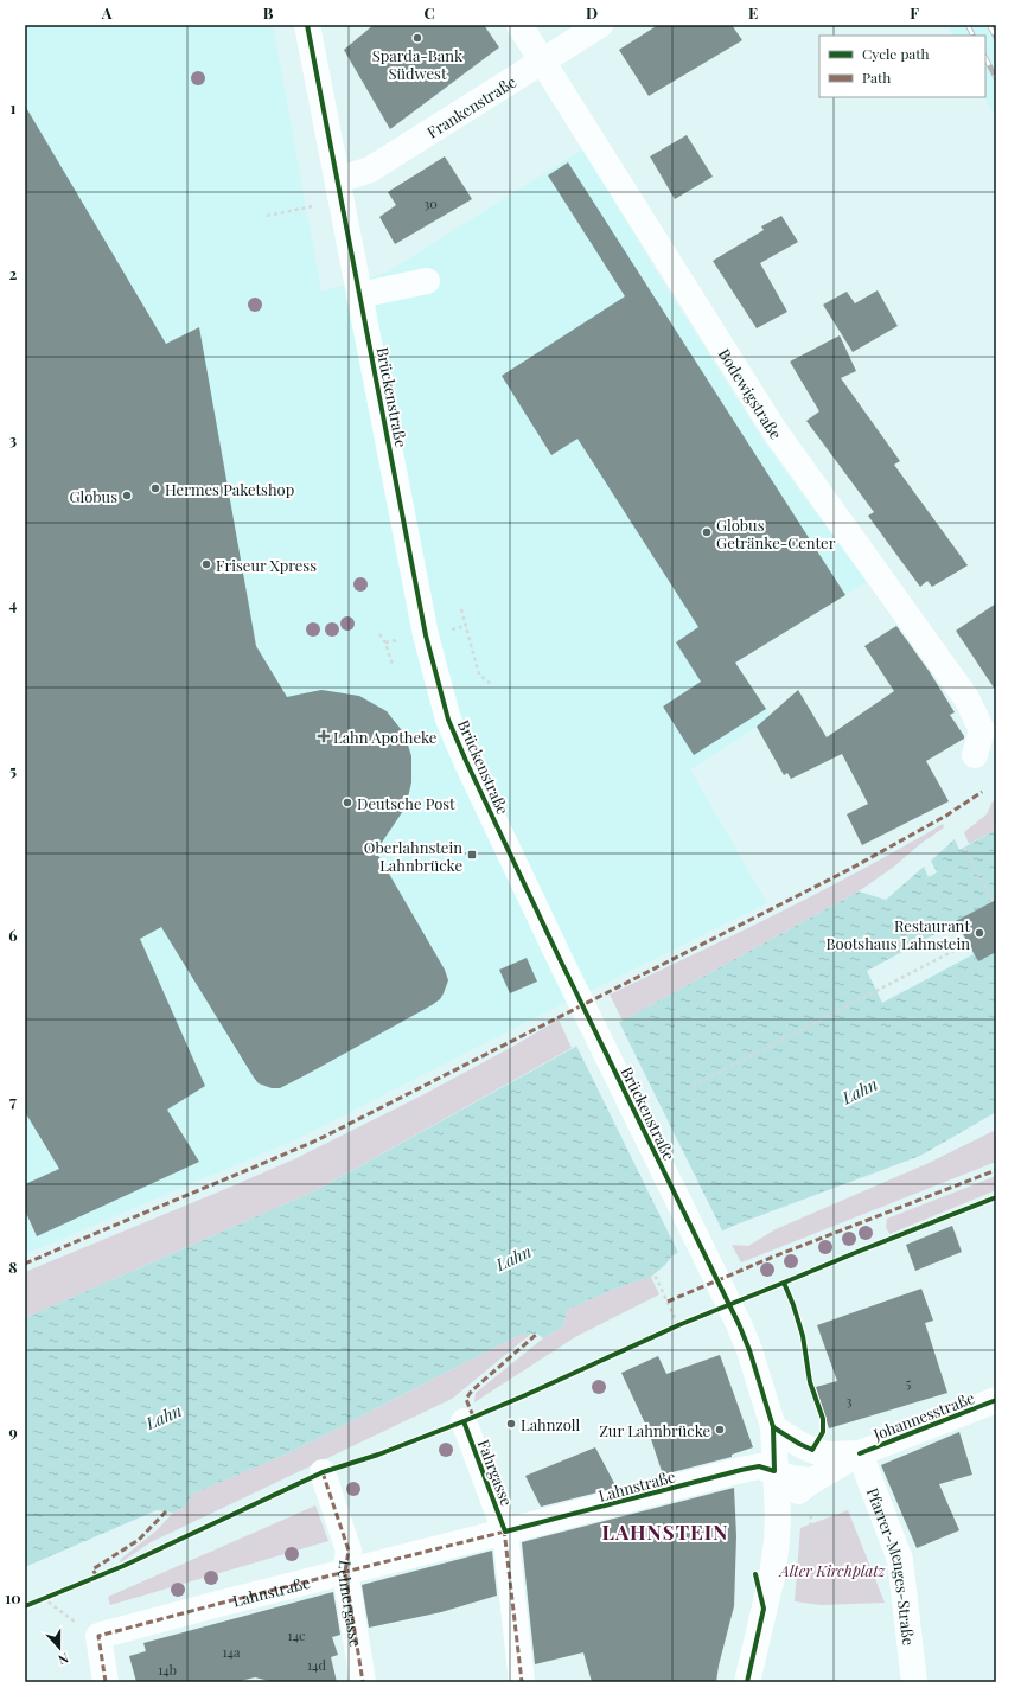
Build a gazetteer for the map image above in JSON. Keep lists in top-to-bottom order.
{
  "streets": {
    "street": [
      "Frankenstraße",
      "Bodewigstraße",
      "Brückenstraße",
      "Johannesstraße",
      "Fahrgasse",
      "Lahnstraße",
      "Pfarrer-Menges-Straße",
      "Lehnergasse"
    ]
  },
  "crossings": [
    ["Frankenstraße", "Bodewigstraße"],
    ["Frankenstraße", "Brückenstraße"],
    ["Brückenstraße", "Johannesstraße"],
    ["Brückenstraße", "Lahnstraße"],
    ["Johannesstraße", "Lahnstraße"],
    ["Johannesstraße", "Pfarrer-Menges-Straße"],
    ["Fahrgasse", "Lahnstraße"],
    ["Lahnstraße", "Lehnergasse"]
  ],
  "districts": ["LAHNSTEIN"],
  "water": ["Lahn"],
  "parks": ["Alter Kirchplatz"],
  "places": {
    "other": [
      "Sparda-Bank Südwest",
      "Hermes Paketshop",
      "Globus",
      "Globus Getränke-Center",
      "Friseur Xpress",
      "Deutsche Post",
      "Restaurant Bootshaus Lahnstein",
      "Lahnzoll",
      "Zur Lahnbrücke"
    ],
    "health": ["Lahn Apotheke"],
    "transit": ["Oberlahnstein Lahnbrücke"]
  },
  "house_numbers": [
    "30",
    "5",
    "3",
    "14c",
    "14a",
    "14d",
    "14b"
  ],
  "legend": ["Cycle path", "Path"],
  "north": "bottom",
  "grid": {
    "columns": [
      "A",
      "B",
      "C",
      "D",
      "E",
      "F"
    ],
    "rows": [
      "1",
      "2",
      "3",
      "4",
      "5",
      "6",
      "7",
      "8",
      "9",
      "10"
    ]
  }
}
